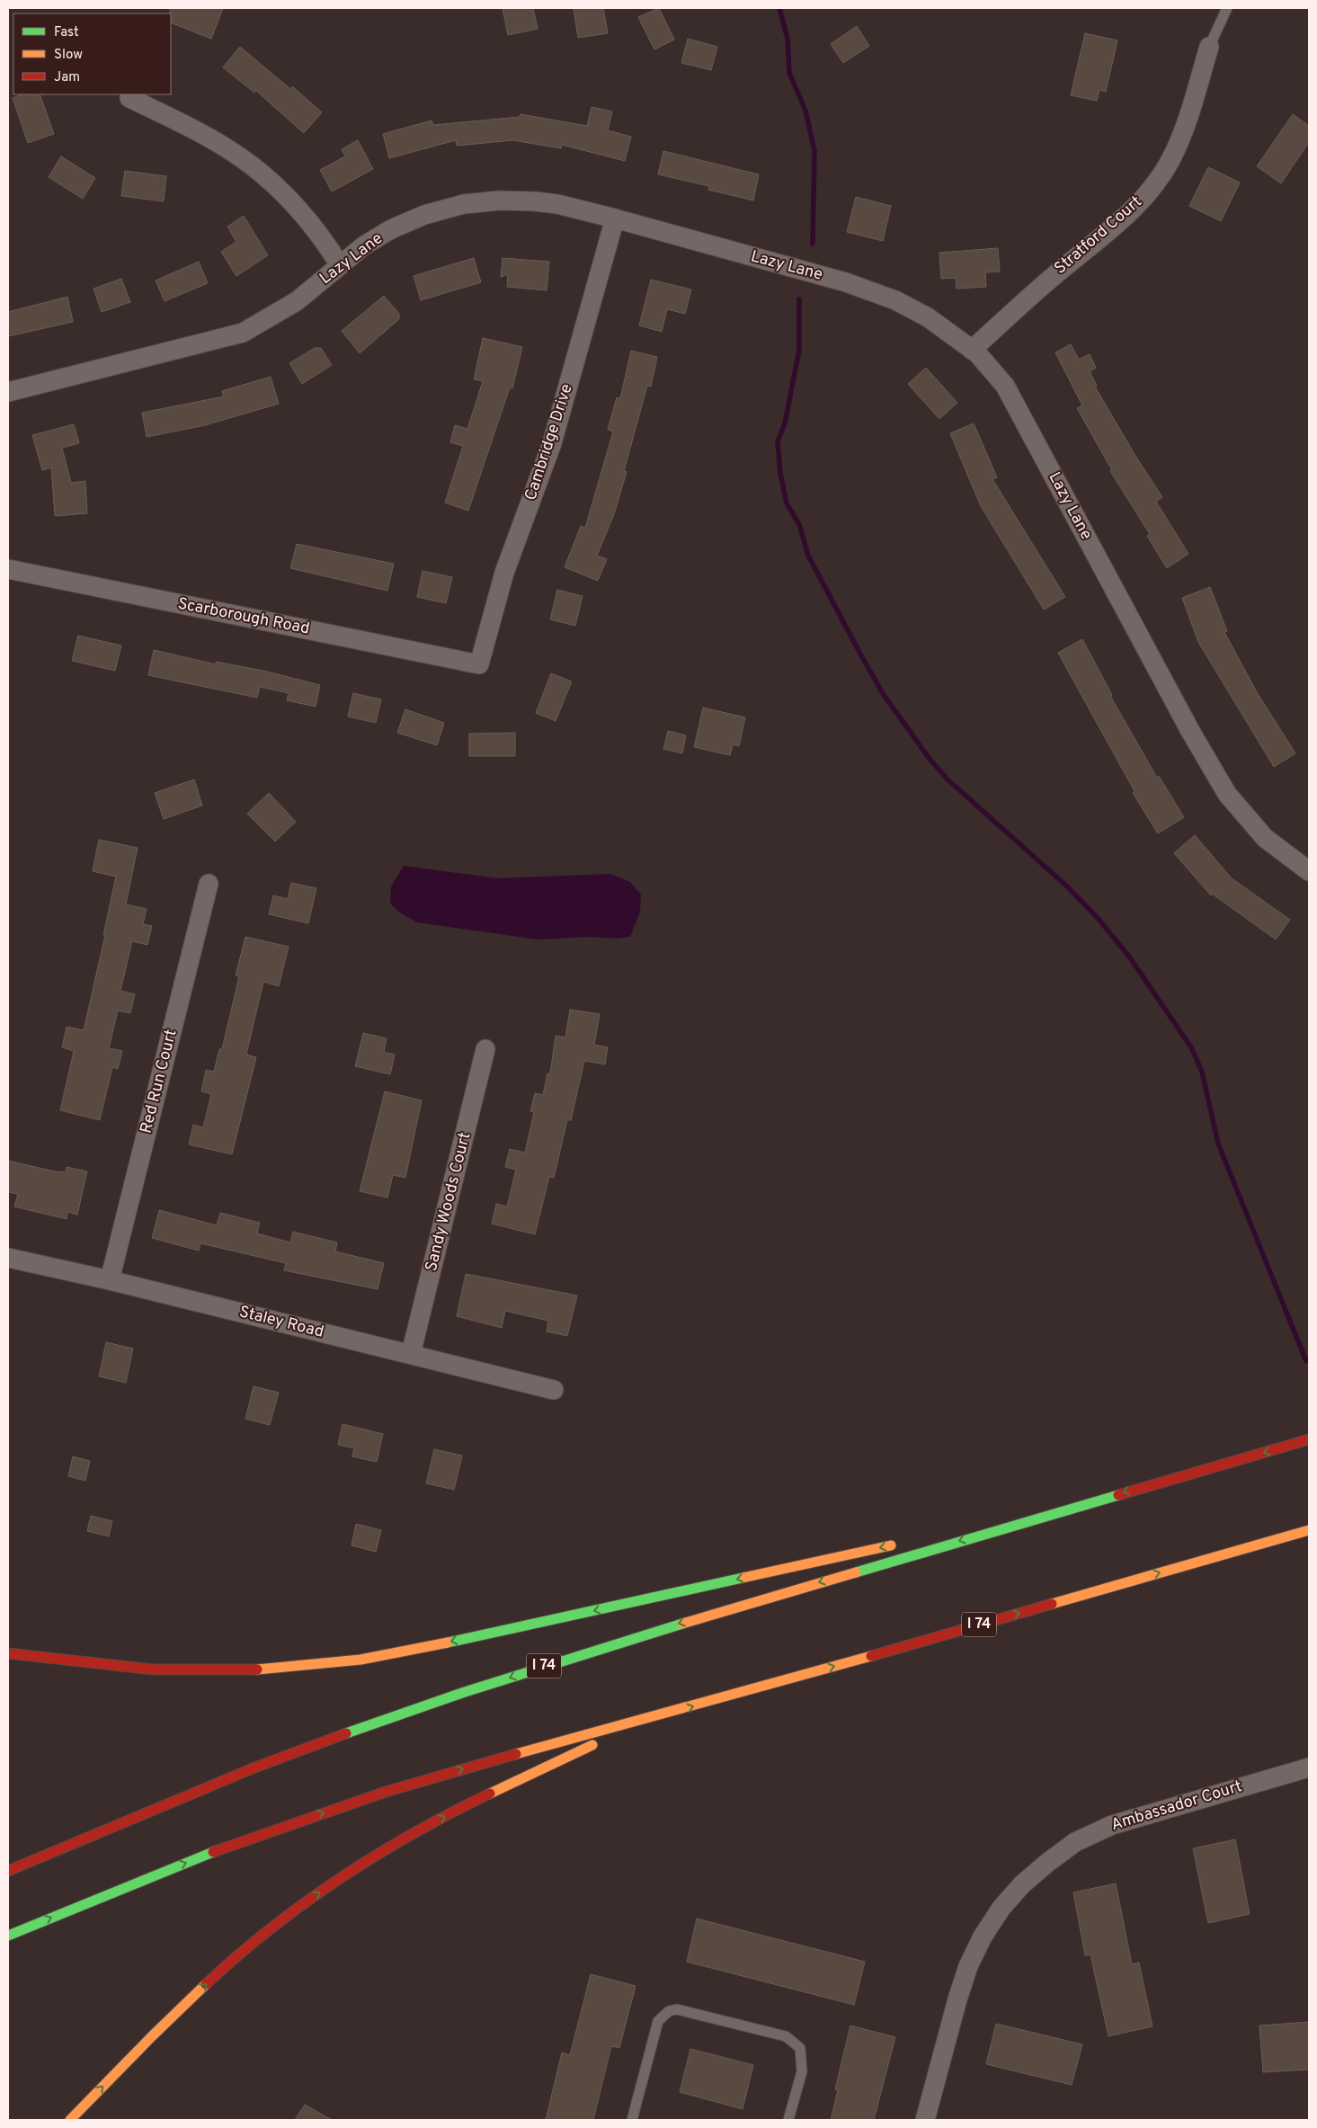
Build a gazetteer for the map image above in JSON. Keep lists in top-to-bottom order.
{
  "streets": {
    "highway": ["I 74"],
    "street": [
      "Stratford Court",
      "Lazy Lane",
      "Cambridge Drive",
      "Scarborough Road",
      "Red Run Court",
      "Sandy Woods Court",
      "Staley Road",
      "Ambassador Court"
    ]
  },
  "crossings": [
    ["Stratford Court", "Lazy Lane"],
    ["Lazy Lane", "Cambridge Drive"],
    ["Cambridge Drive", "Scarborough Road"],
    ["Red Run Court", "Staley Road"],
    ["Sandy Woods Court", "Staley Road"]
  ],
  "legend": ["Fast", "Slow", "Jam"]
}
